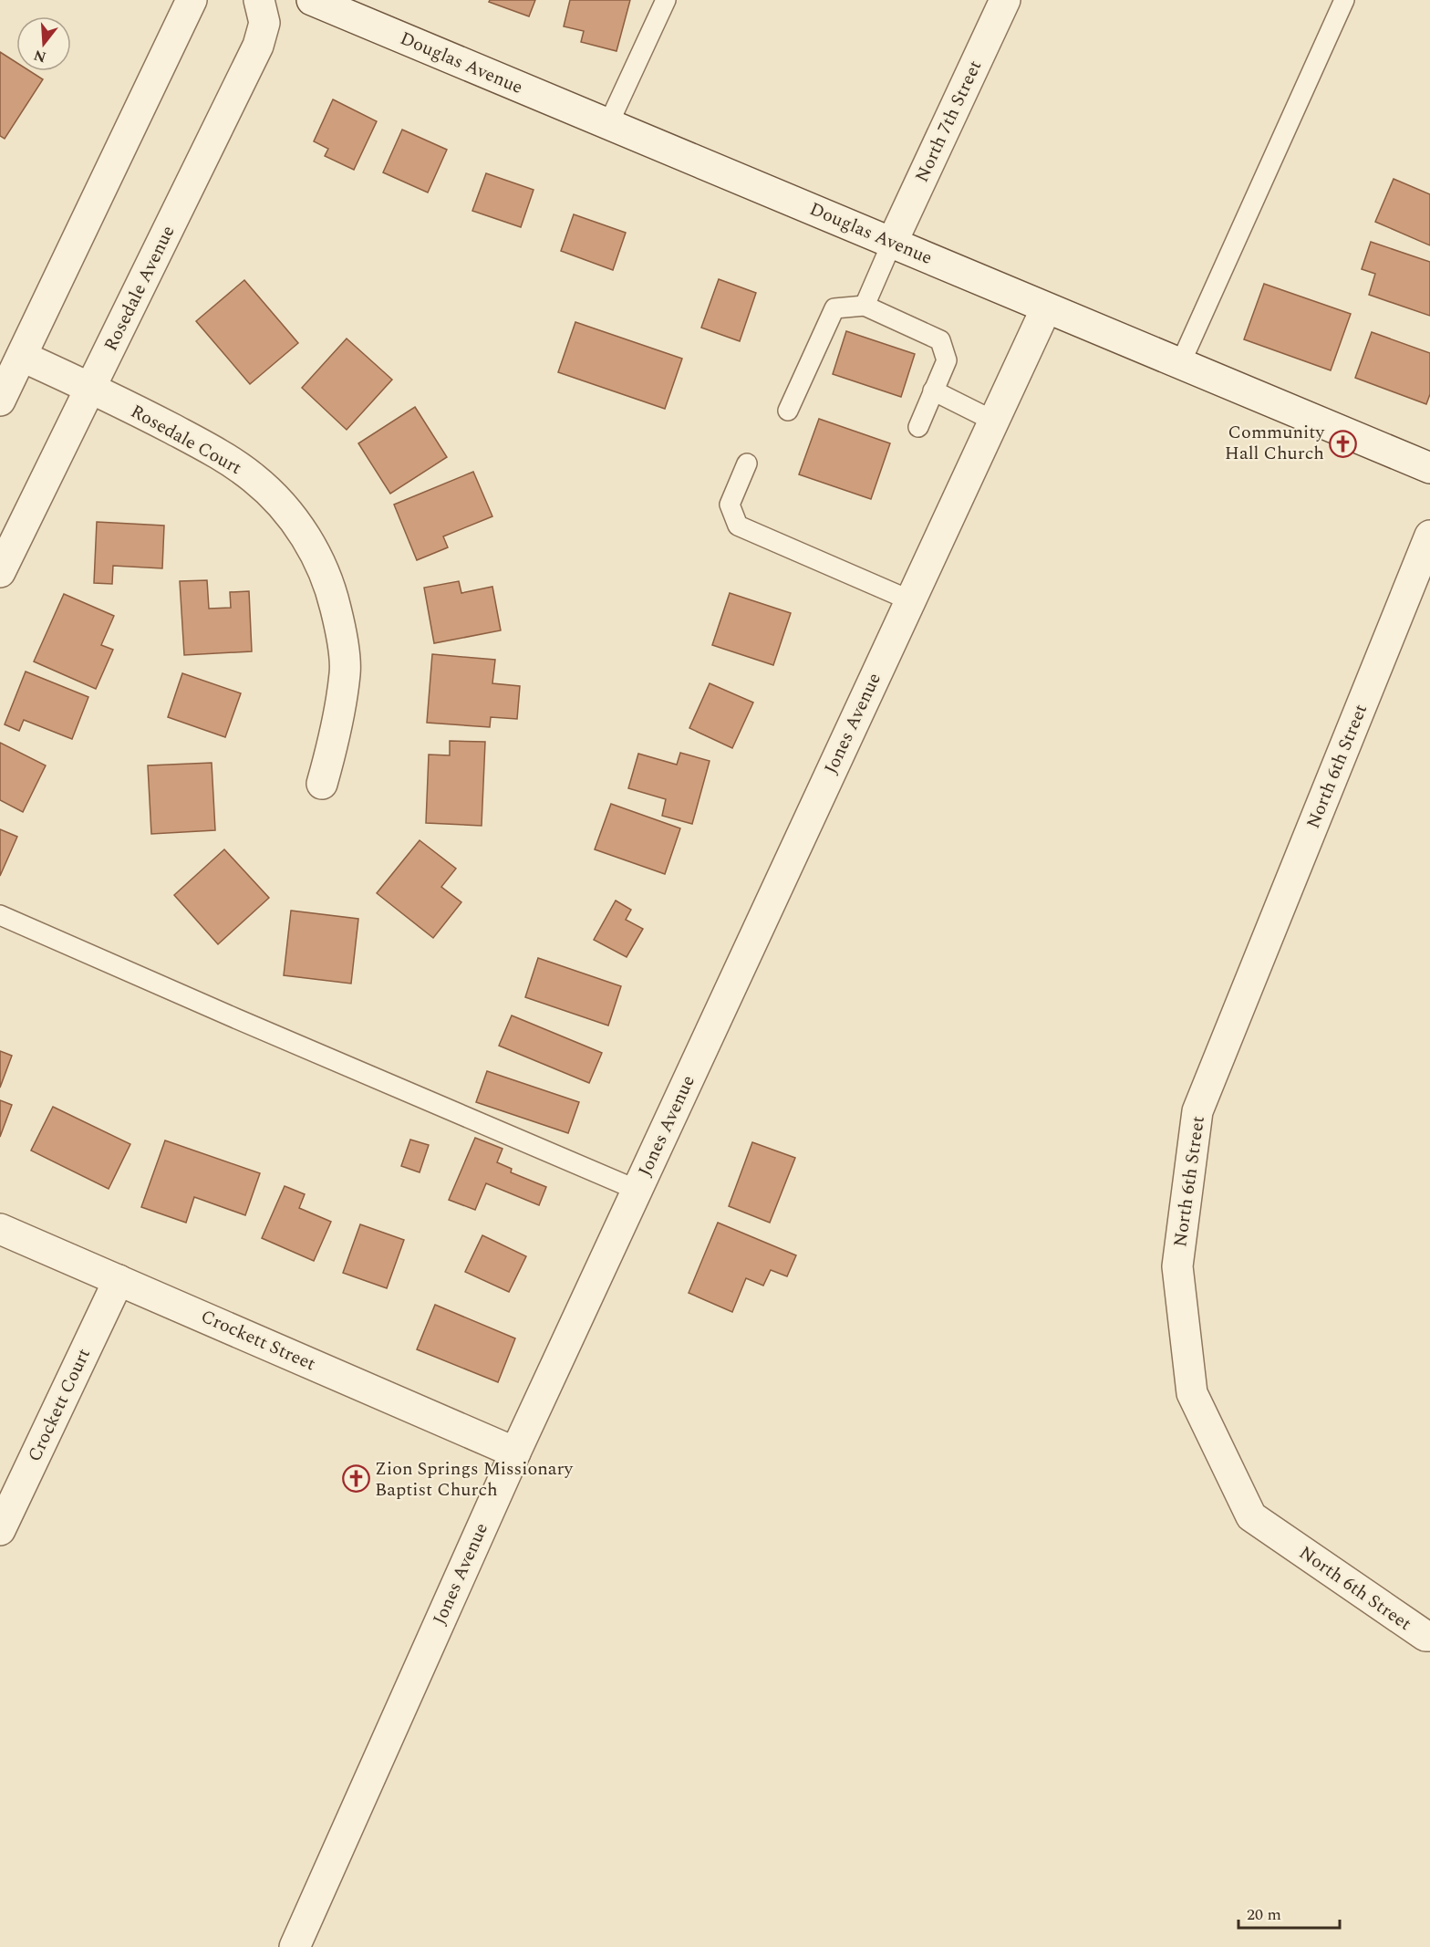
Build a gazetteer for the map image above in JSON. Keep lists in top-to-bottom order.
{
  "streets": {
    "street": [
      "Douglas Avenue",
      "North 7th Street",
      "Rosedale Avenue",
      "Rosedale Court",
      "Jones Avenue",
      "North 6th Street",
      "Crockett Street",
      "Crockett Court"
    ]
  },
  "crossings": [
    ["Douglas Avenue", "North 7th Street"],
    ["Douglas Avenue", "Jones Avenue"],
    ["Rosedale Avenue", "Rosedale Court"],
    ["Jones Avenue", "Crockett Street"],
    ["Crockett Street", "Crockett Court"]
  ],
  "places": {
    "church": ["Community Hall Church", "Zion Springs Missionary Baptist Church"]
  },
  "scale_bar": "20 m",
  "north": "bottom"
}
